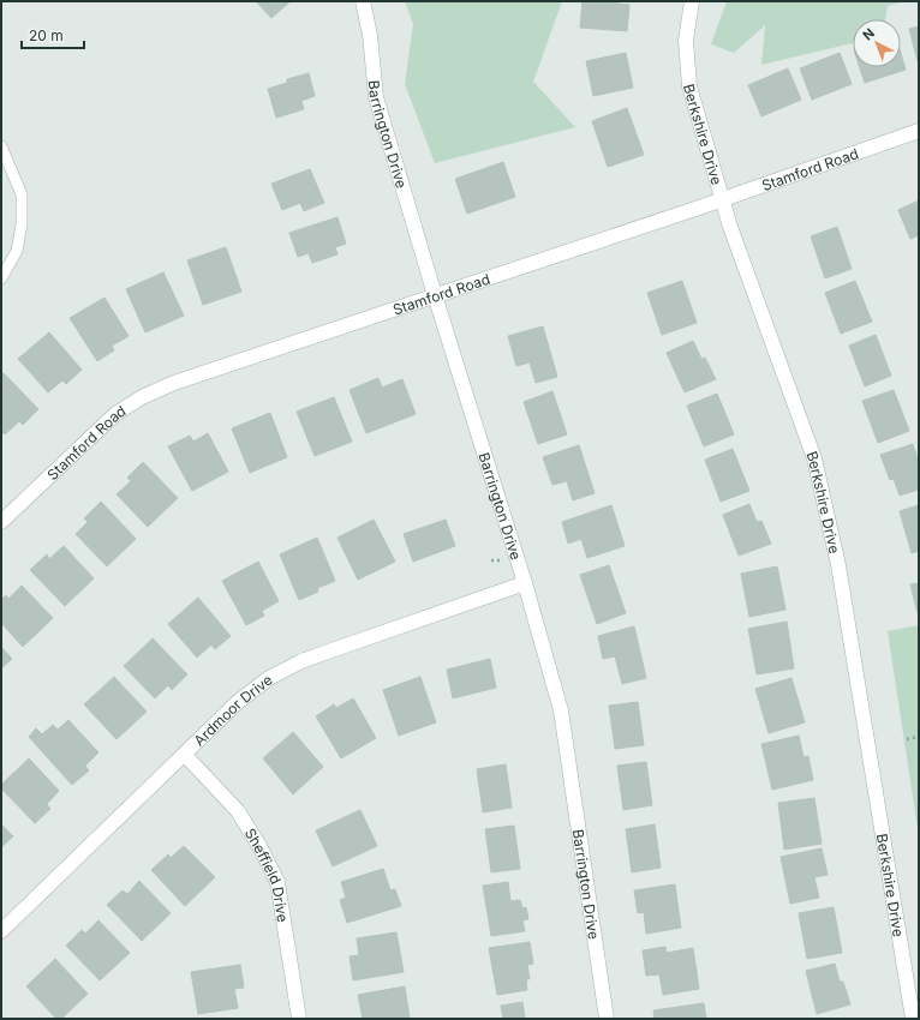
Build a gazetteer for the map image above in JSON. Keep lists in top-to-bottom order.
{
  "streets": {
    "street": [
      "Berkshire Drive",
      "Barrington Drive",
      "Stamford Road",
      "Ardmoor Drive",
      "Sheffield Drive"
    ]
  },
  "crossings": [
    ["Berkshire Drive", "Stamford Road"],
    ["Barrington Drive", "Stamford Road"],
    ["Barrington Drive", "Ardmoor Drive"],
    ["Ardmoor Drive", "Sheffield Drive"]
  ],
  "scale_bar": "20 m",
  "north": "top left"
}
